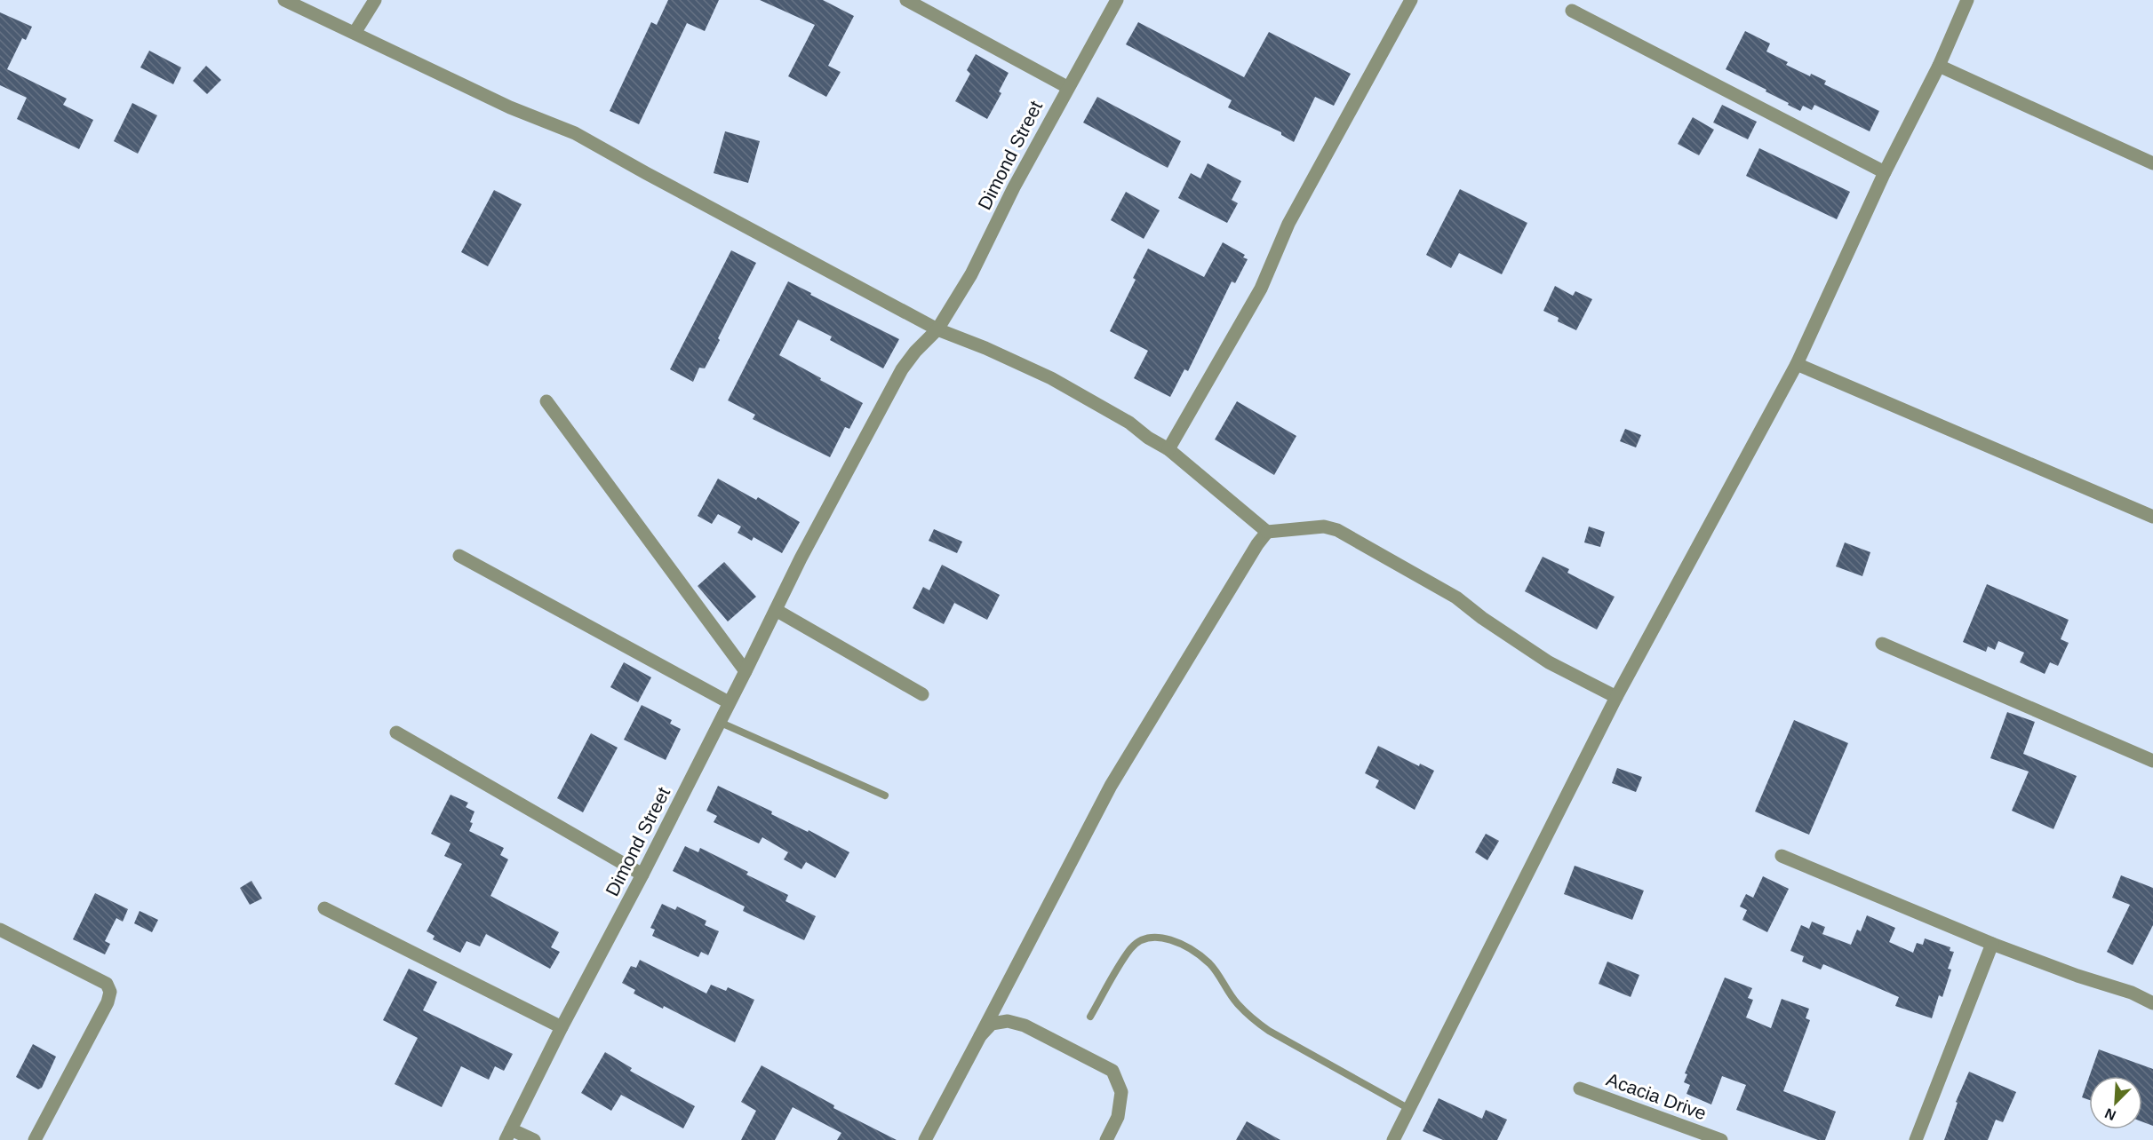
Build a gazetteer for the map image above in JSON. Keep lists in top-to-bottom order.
{
  "streets": {
    "street": ["Dimond Street", "Acacia Drive"]
  },
  "north": "bottom left"
}
